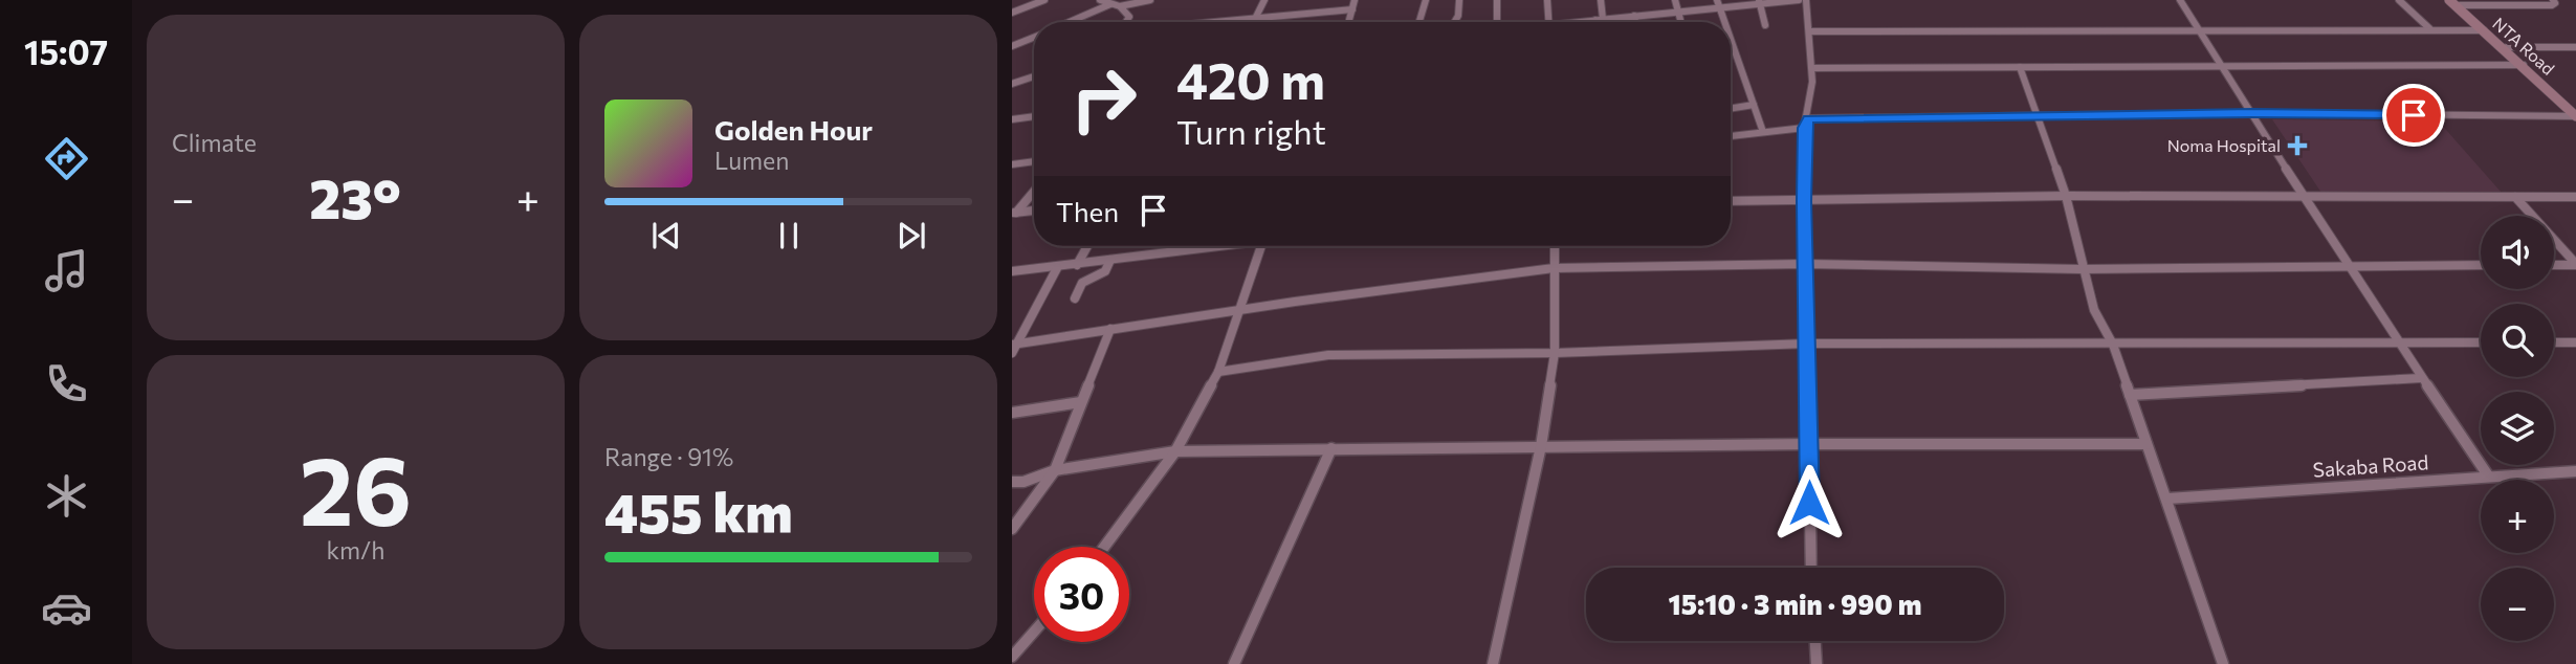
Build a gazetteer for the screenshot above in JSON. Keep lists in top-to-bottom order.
{
  "streets": {
    "main road": ["NTA Road"],
    "street": ["Sakaba Road"]
  },
  "places": {
    "health": ["Noma Hospital"]
  },
  "page": {
    "tabs": "15:07",
    "tile": [
      "Climate",
      ["26", "km/h"],
      ["Range · 91%", "455 km"]
    ],
    "turn": ["420 m", "Turn right"],
    "song": ["Golden Hour", "Lumen"],
    "heat": ["−", "23°", "+"],
    "then": "Then",
    "map_buttons": ["+", "−"],
    "limit": "30",
    "trip": "15:10 · 3 min · 990 m"
  }
}
